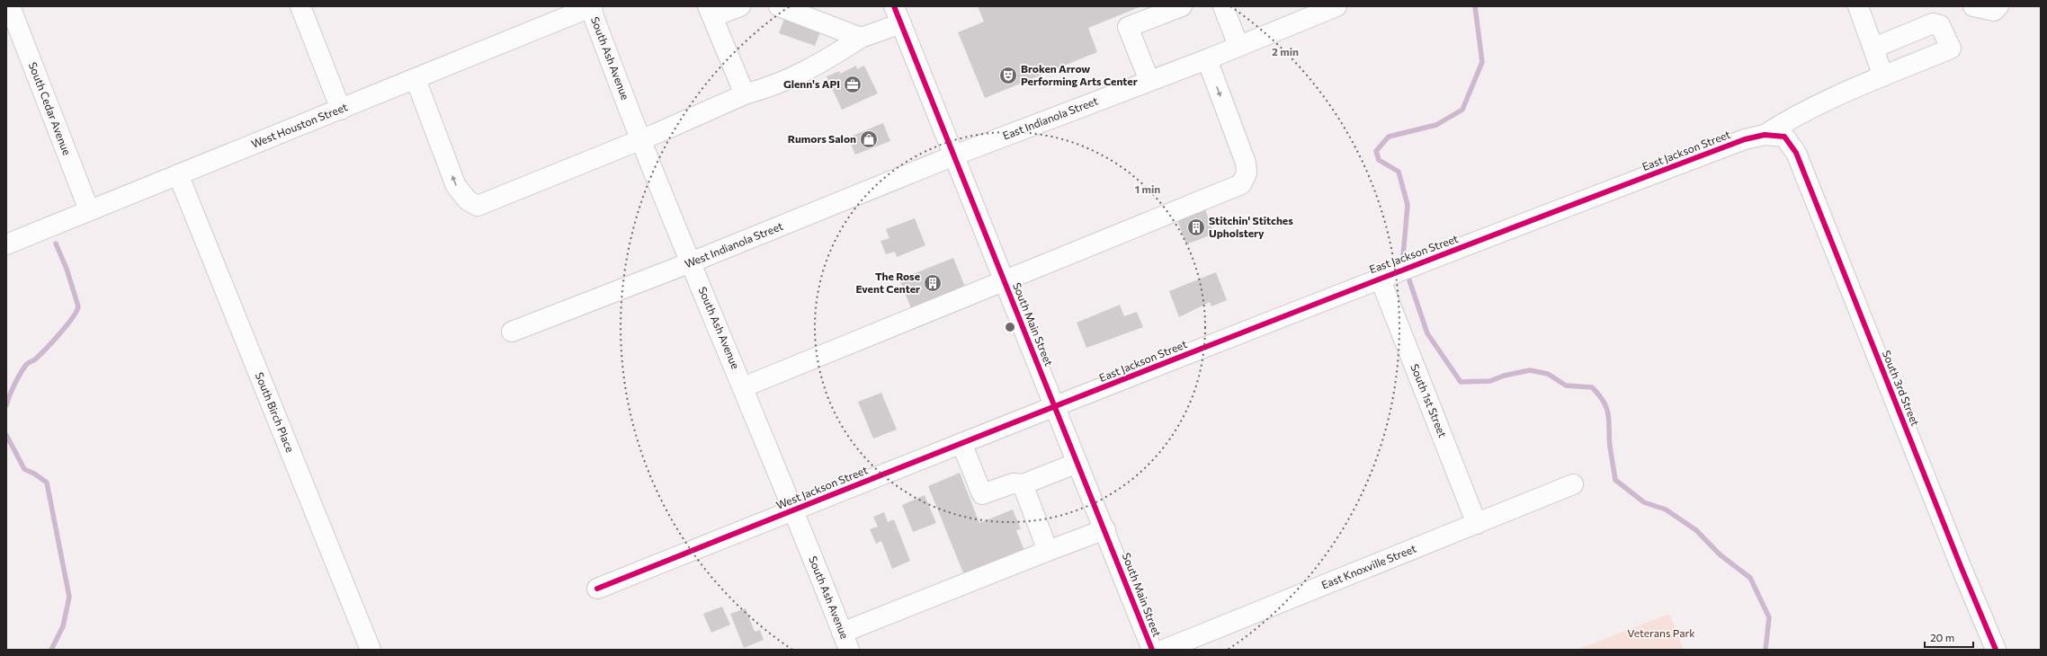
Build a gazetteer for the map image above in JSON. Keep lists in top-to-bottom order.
{
  "streets": {
    "street": [
      "South Ash Avenue",
      "South Cedar Avenue",
      "East Indianola Street",
      "West Houston Street",
      "East Jackson Street",
      "West Indianola Street",
      "South Main Street",
      "South 3rd Street",
      "South 1st Street",
      "South Birch Place",
      "West Jackson Street",
      "East Knoxville Street"
    ]
  },
  "crossings": [
    ["South Ash Avenue", "West Houston Street"],
    ["South Ash Avenue", "West Indianola Street"],
    ["South Ash Avenue", "West Jackson Street"],
    ["South Cedar Avenue", "West Houston Street"],
    ["East Indianola Street", "West Indianola Street"],
    ["East Indianola Street", "South Main Street"],
    ["West Houston Street", "South Birch Place"],
    ["East Jackson Street", "South Main Street"],
    ["East Jackson Street", "South 3rd Street"],
    ["East Jackson Street", "South 1st Street"],
    ["East Jackson Street", "West Jackson Street"],
    ["West Indianola Street", "South Main Street"],
    ["South Main Street", "West Jackson Street"],
    ["South 1st Street", "East Knoxville Street"]
  ],
  "parks": ["Veterans Park"],
  "places": {
    "theatre": ["Broken Arrow Performing Arts Center"],
    "office": ["Glenn's API"],
    "shop": ["Rumors Salon"],
    "building": ["Stitchin' Stitches Upholstery", "The Rose Event Center"]
  },
  "scale_bar": "20 m",
  "rings": ["2 min", "1 min"]
}
